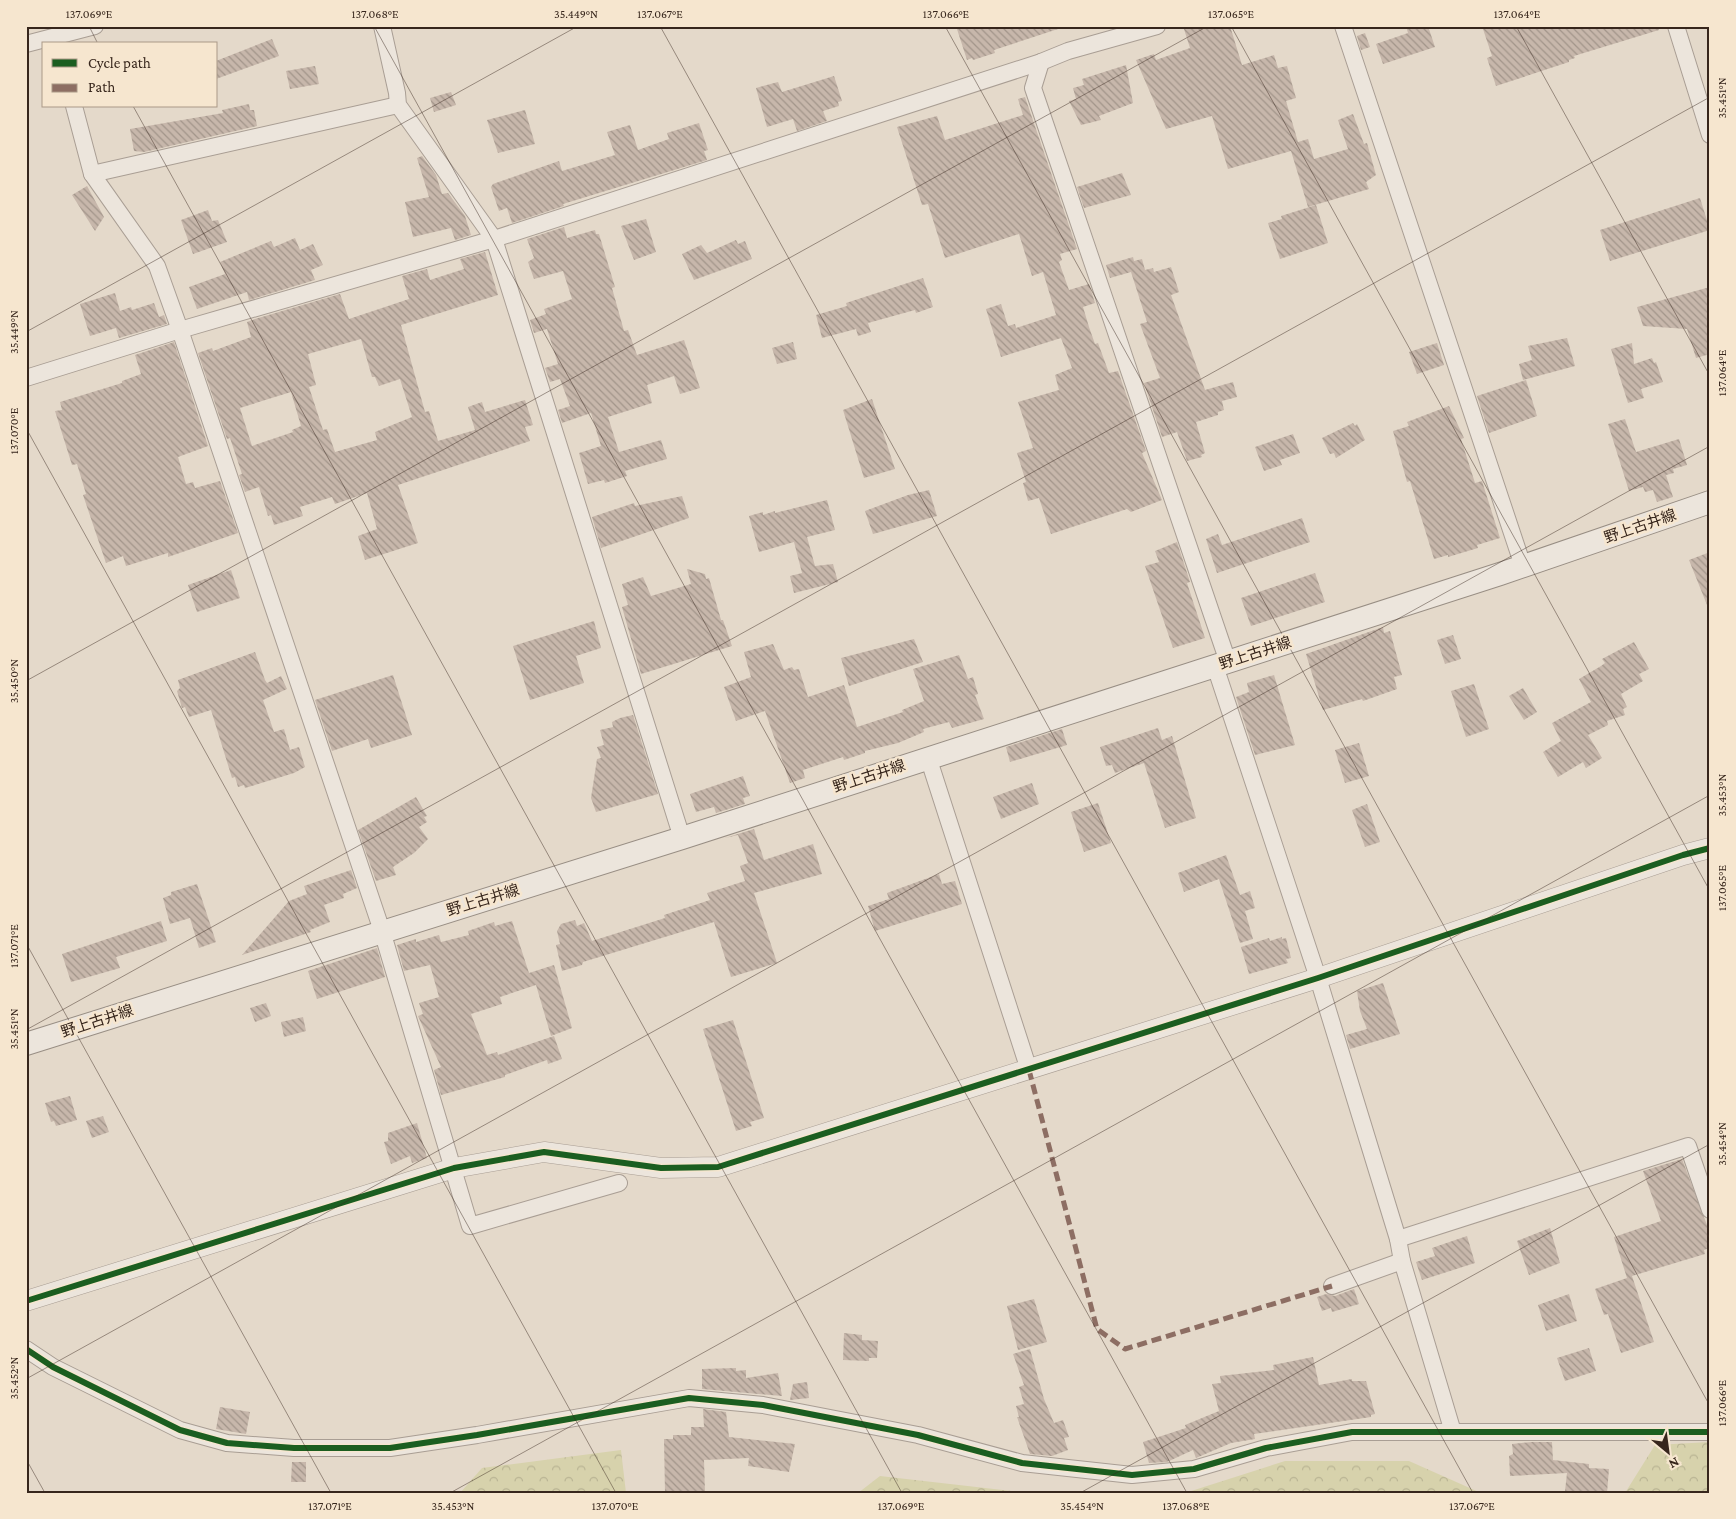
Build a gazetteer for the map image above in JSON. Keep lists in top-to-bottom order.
{
  "streets": {
    "main road": ["野上古井線"]
  },
  "legend": ["Cycle path", "Path"],
  "north": "bottom right",
  "coordinates": [
    "137.069°E",
    "137.068°E",
    "35.449°N",
    "137.067°E",
    "137.066°E",
    "137.065°E",
    "137.064°E",
    "35.451°N",
    "137.070°E",
    "35.450°N",
    "35.453°N",
    "137.071°E",
    "35.454°N",
    "35.452°N"
  ]
}
